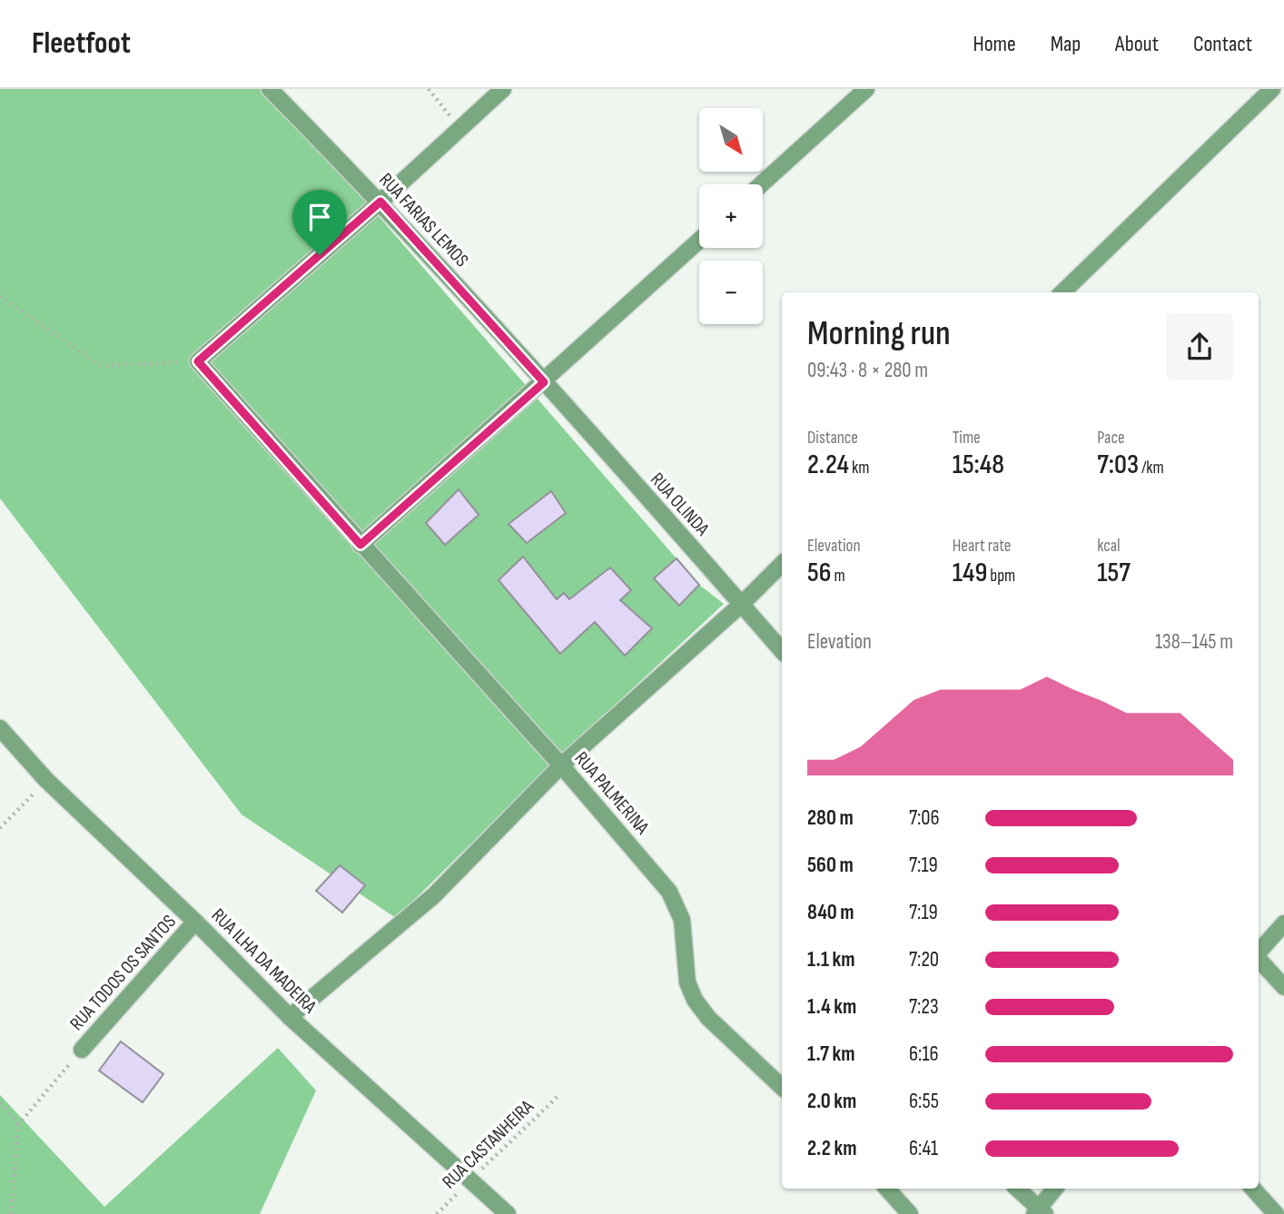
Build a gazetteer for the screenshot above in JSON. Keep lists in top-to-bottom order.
{
  "streets": {
    "street": [
      "RUA FARIAS LEMOS",
      "RUA OLINDA",
      "RUA PALMERINA",
      "RUA ILHA DA MADEIRA",
      "RUA TODOS OS SANTOS"
    ],
    "path": ["RUA CASTANHEIRA"]
  },
  "crossings": [
    ["RUA FARIAS LEMOS", "RUA OLINDA"],
    ["RUA ILHA DA MADEIRA", "RUA TODOS OS SANTOS"],
    ["RUA ILHA DA MADEIRA", "RUA CASTANHEIRA"]
  ],
  "north": "bottom right",
  "page": {
    "header": "Fleetfoot",
    "nav": [
      "Home",
      "Map",
      "About",
      "Contact"
    ],
    "map_buttons": ["+", "−"],
    "heading": ["Morning run", "09:43 · 8 × 280 m"],
    "stats": [
      ["Distance", "2.24 km"],
      ["Time", "15:48"],
      ["Pace", "7:03 /km"],
      ["Elevation", "56 m"],
      ["Heart rate", "149 bpm"],
      ["kcal", "157"]
    ],
    "chart": ["Elevation", "138–145 m"],
    "list": [
      {
        "name": "280 m",
        "note": "7:06"
      },
      {
        "name": "560 m",
        "note": "7:19"
      },
      {
        "name": "840 m",
        "note": "7:19"
      },
      {
        "name": "1.1 km",
        "note": "7:20"
      },
      {
        "name": "1.4 km",
        "note": "7:23"
      },
      {
        "name": "1.7 km",
        "note": "6:16"
      },
      {
        "name": "2.0 km",
        "note": "6:55"
      },
      {
        "name": "2.2 km",
        "note": "6:41"
      }
    ]
  }
}
